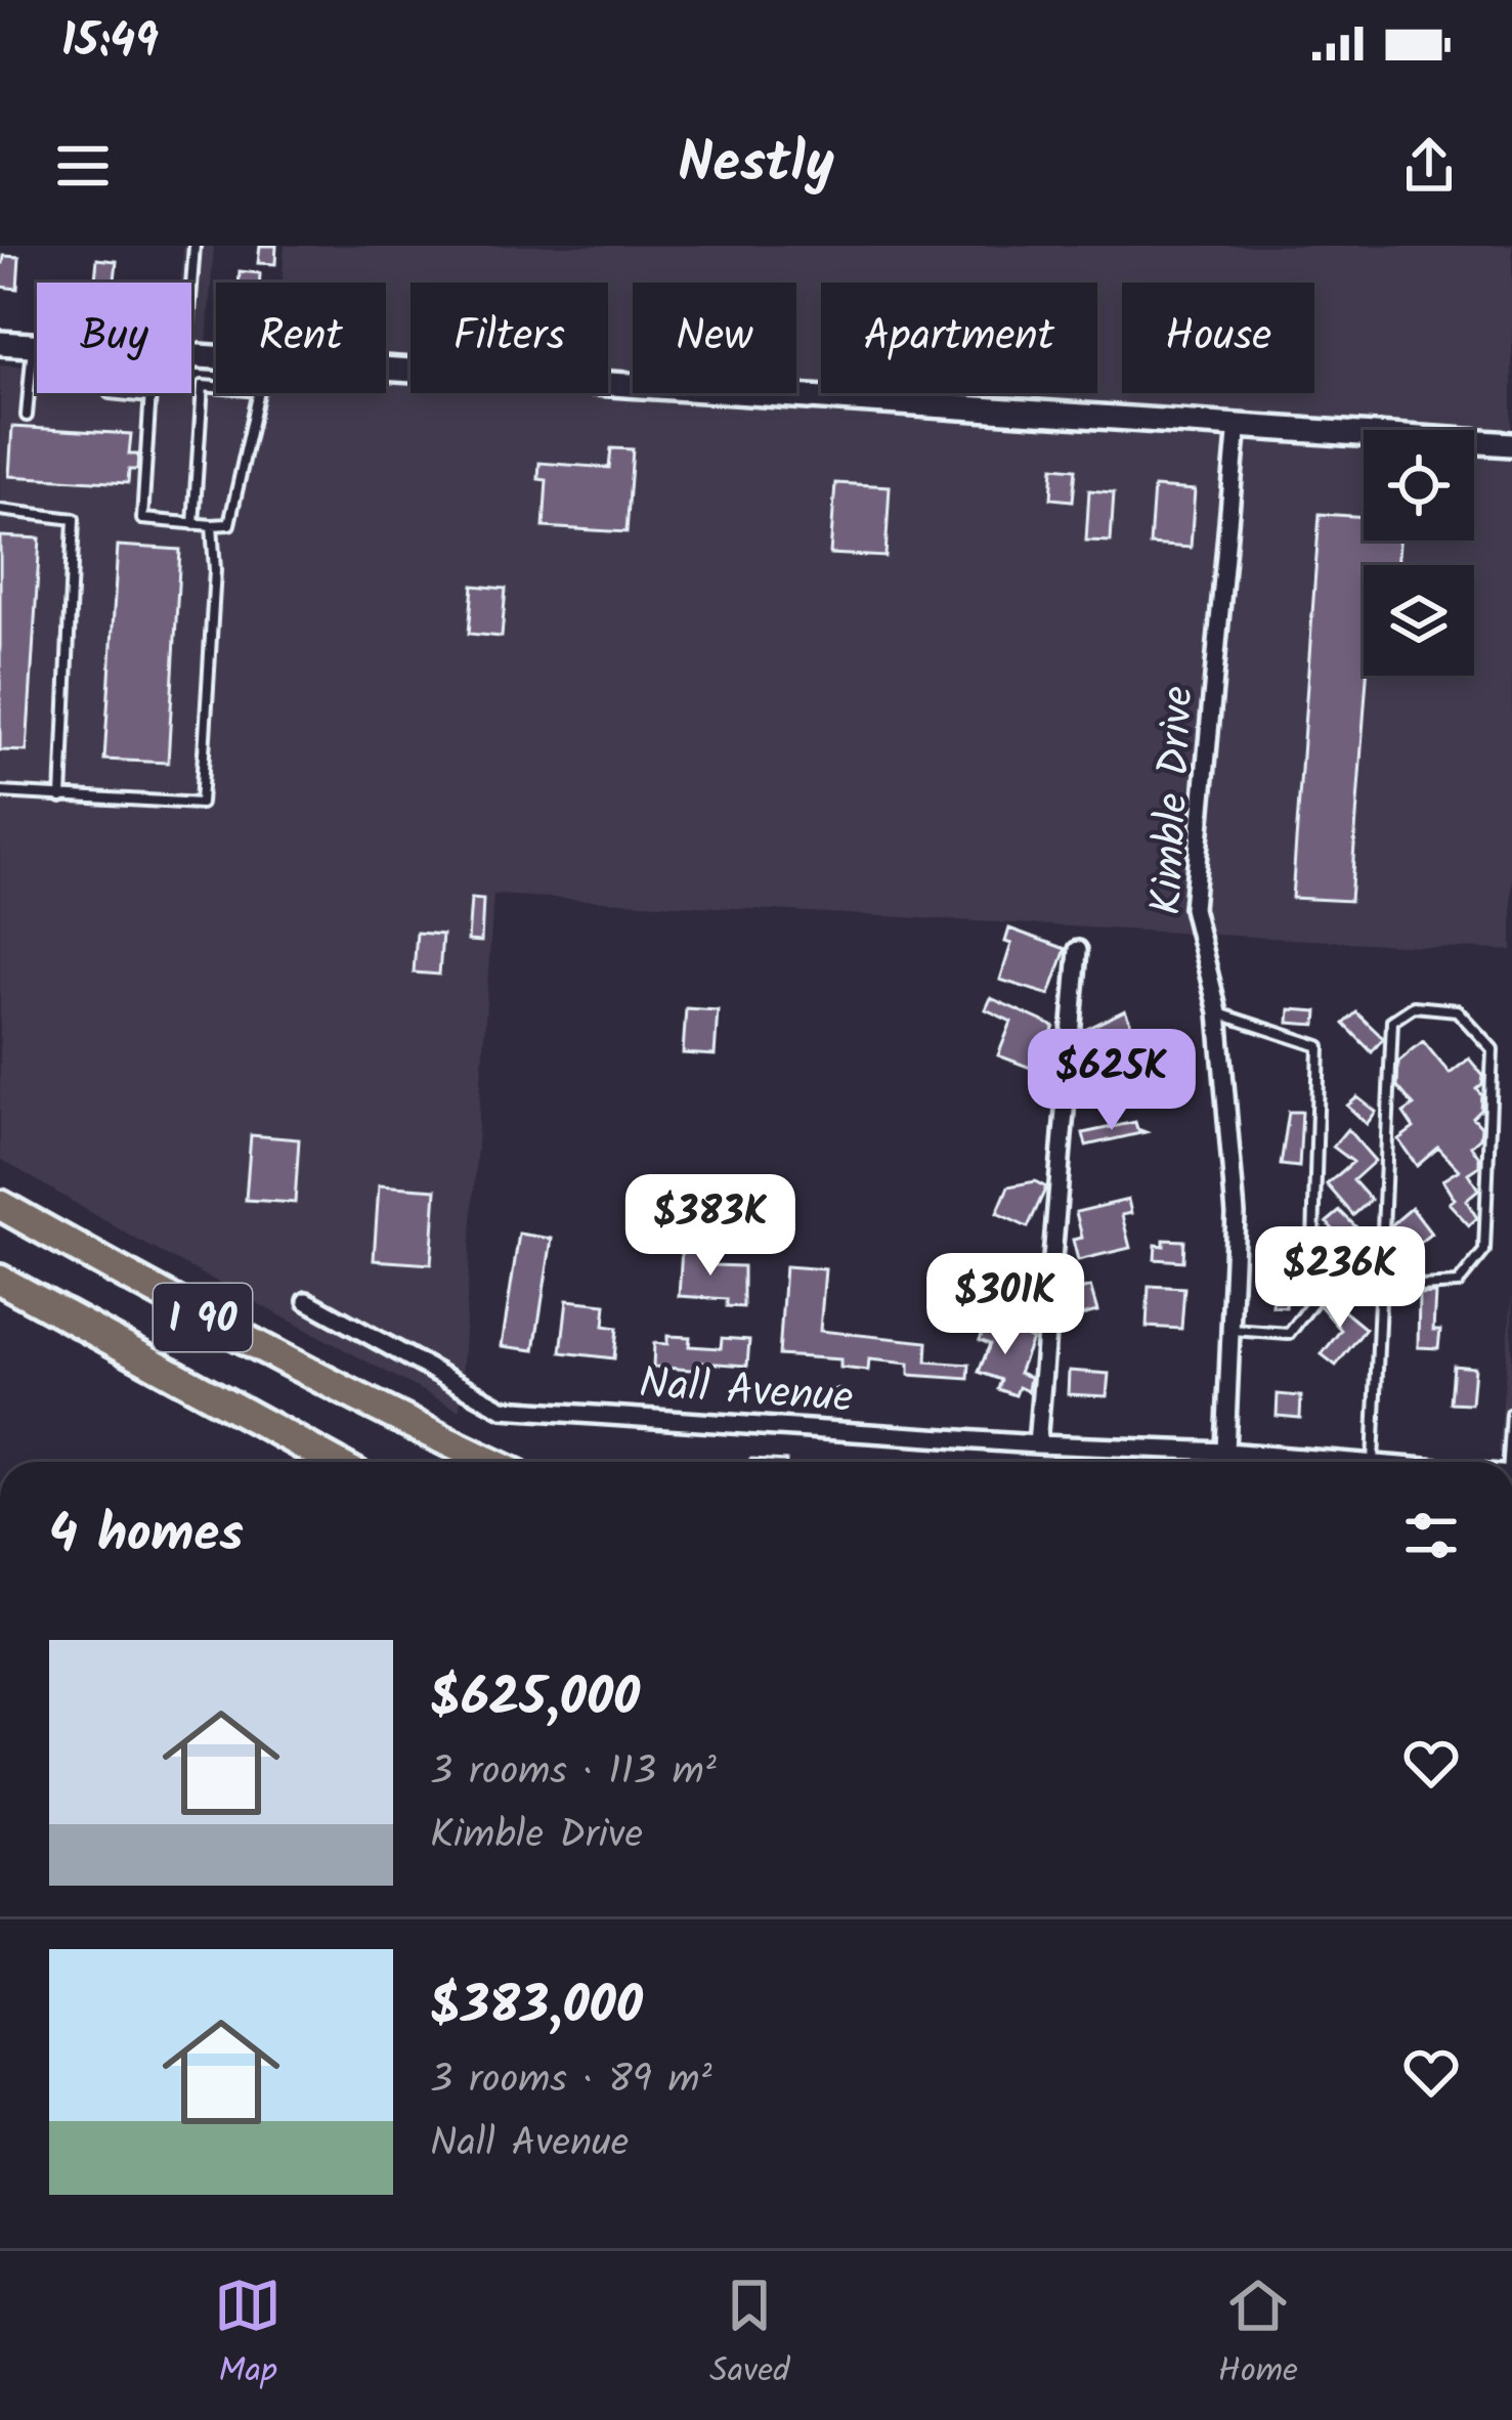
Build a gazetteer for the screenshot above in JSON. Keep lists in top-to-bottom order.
{
  "streets": {
    "highway": ["I 90"],
    "street": ["Kimble Drive", "Nall Avenue"]
  },
  "crossings": [
    ["Kimble Drive", "Nall Avenue"]
  ],
  "page": {
    "status": "15:49",
    "header": "Nestly",
    "chip": [
      "Buy",
      "Rent",
      "Filters",
      "New",
      "Apartment",
      "House"
    ],
    "price": [
      "$625K",
      "$383K",
      "$236K",
      "$301K"
    ],
    "heading": "4 homes",
    "list": [
      {
        "name": "$625,000",
        "note": "3 rooms · 113 m² · Kimble Drive"
      },
      {
        "name": "$383,000",
        "note": "3 rooms · 89 m² · Nall Avenue"
      }
    ],
    "tabs": ["Map", "Saved", "Home"]
  }
}
